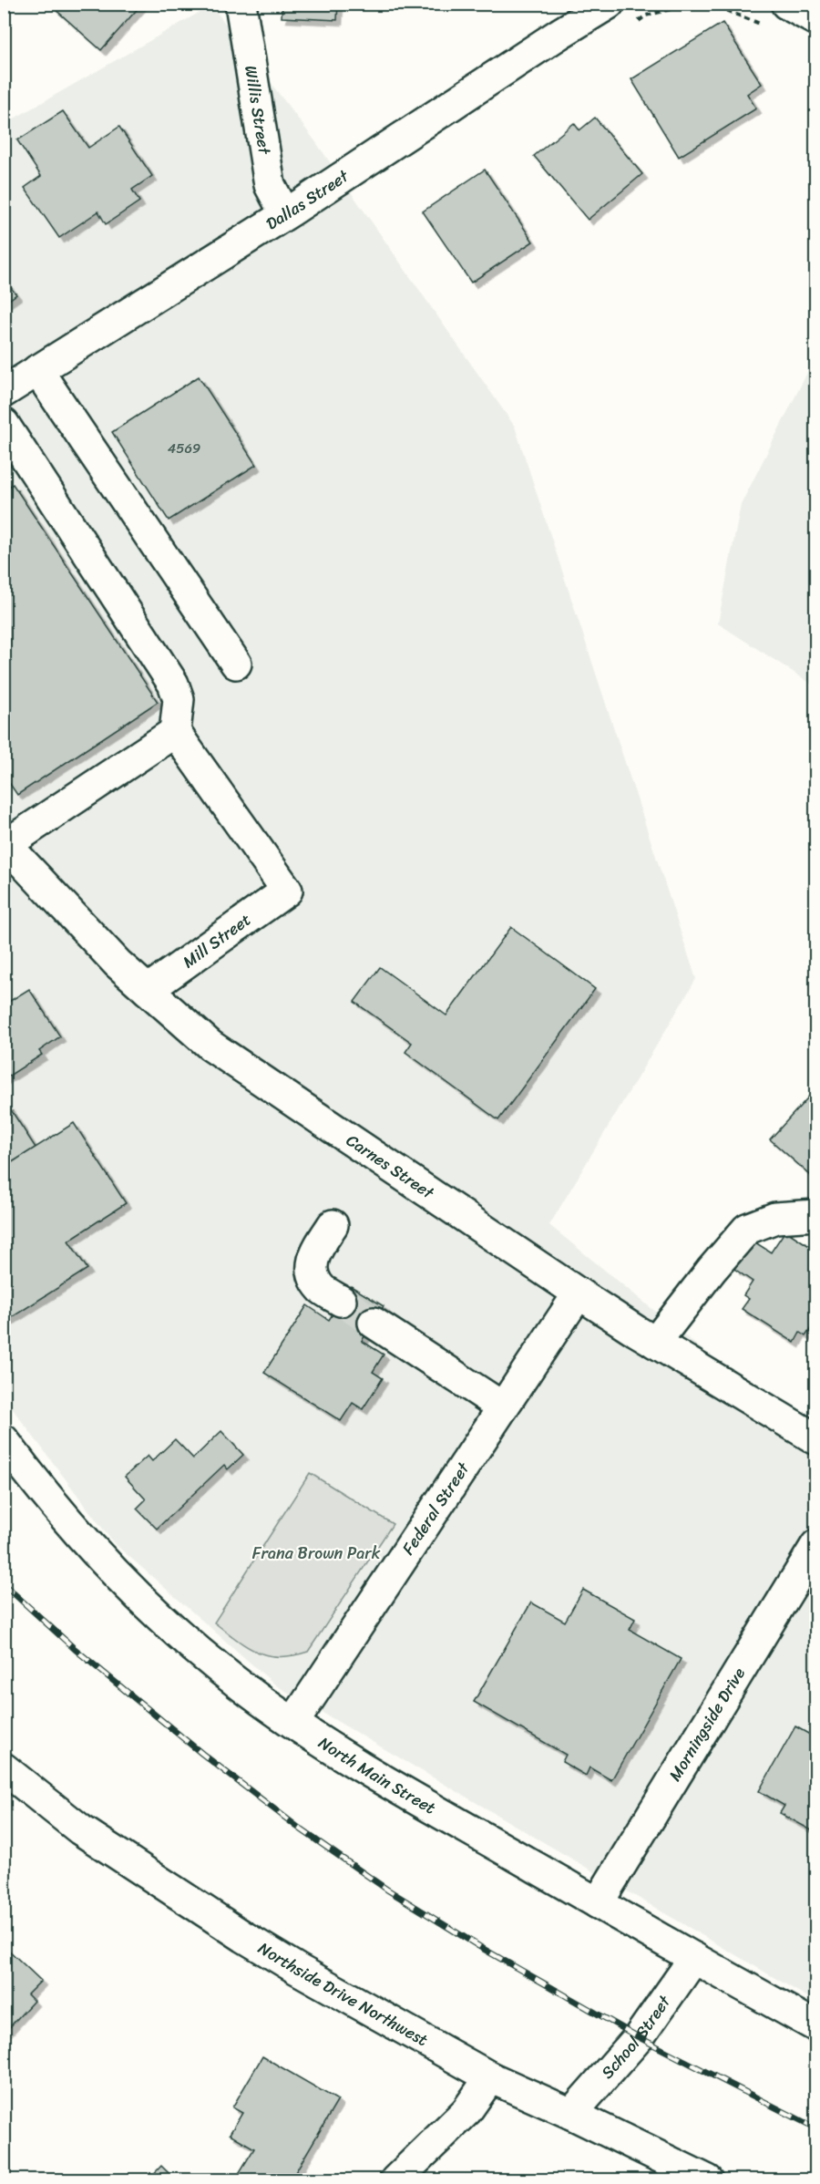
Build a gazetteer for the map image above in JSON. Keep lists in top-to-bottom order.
{
  "streets": {
    "street": [
      "Willis Street",
      "Dallas Street",
      "Mill Street",
      "Carnes Street",
      "Federal Street",
      "Morningside Drive",
      "North Main Street",
      "Northside Drive Northwest",
      "School Street"
    ]
  },
  "crossings": [
    ["Willis Street", "Dallas Street"],
    ["Mill Street", "Carnes Street"],
    ["Carnes Street", "Federal Street"],
    ["Federal Street", "North Main Street"],
    ["Morningside Drive", "North Main Street"],
    ["North Main Street", "School Street"],
    ["Northside Drive Northwest", "School Street"]
  ],
  "parks": ["Frana Brown Park"],
  "house_numbers": ["4569"]
}
